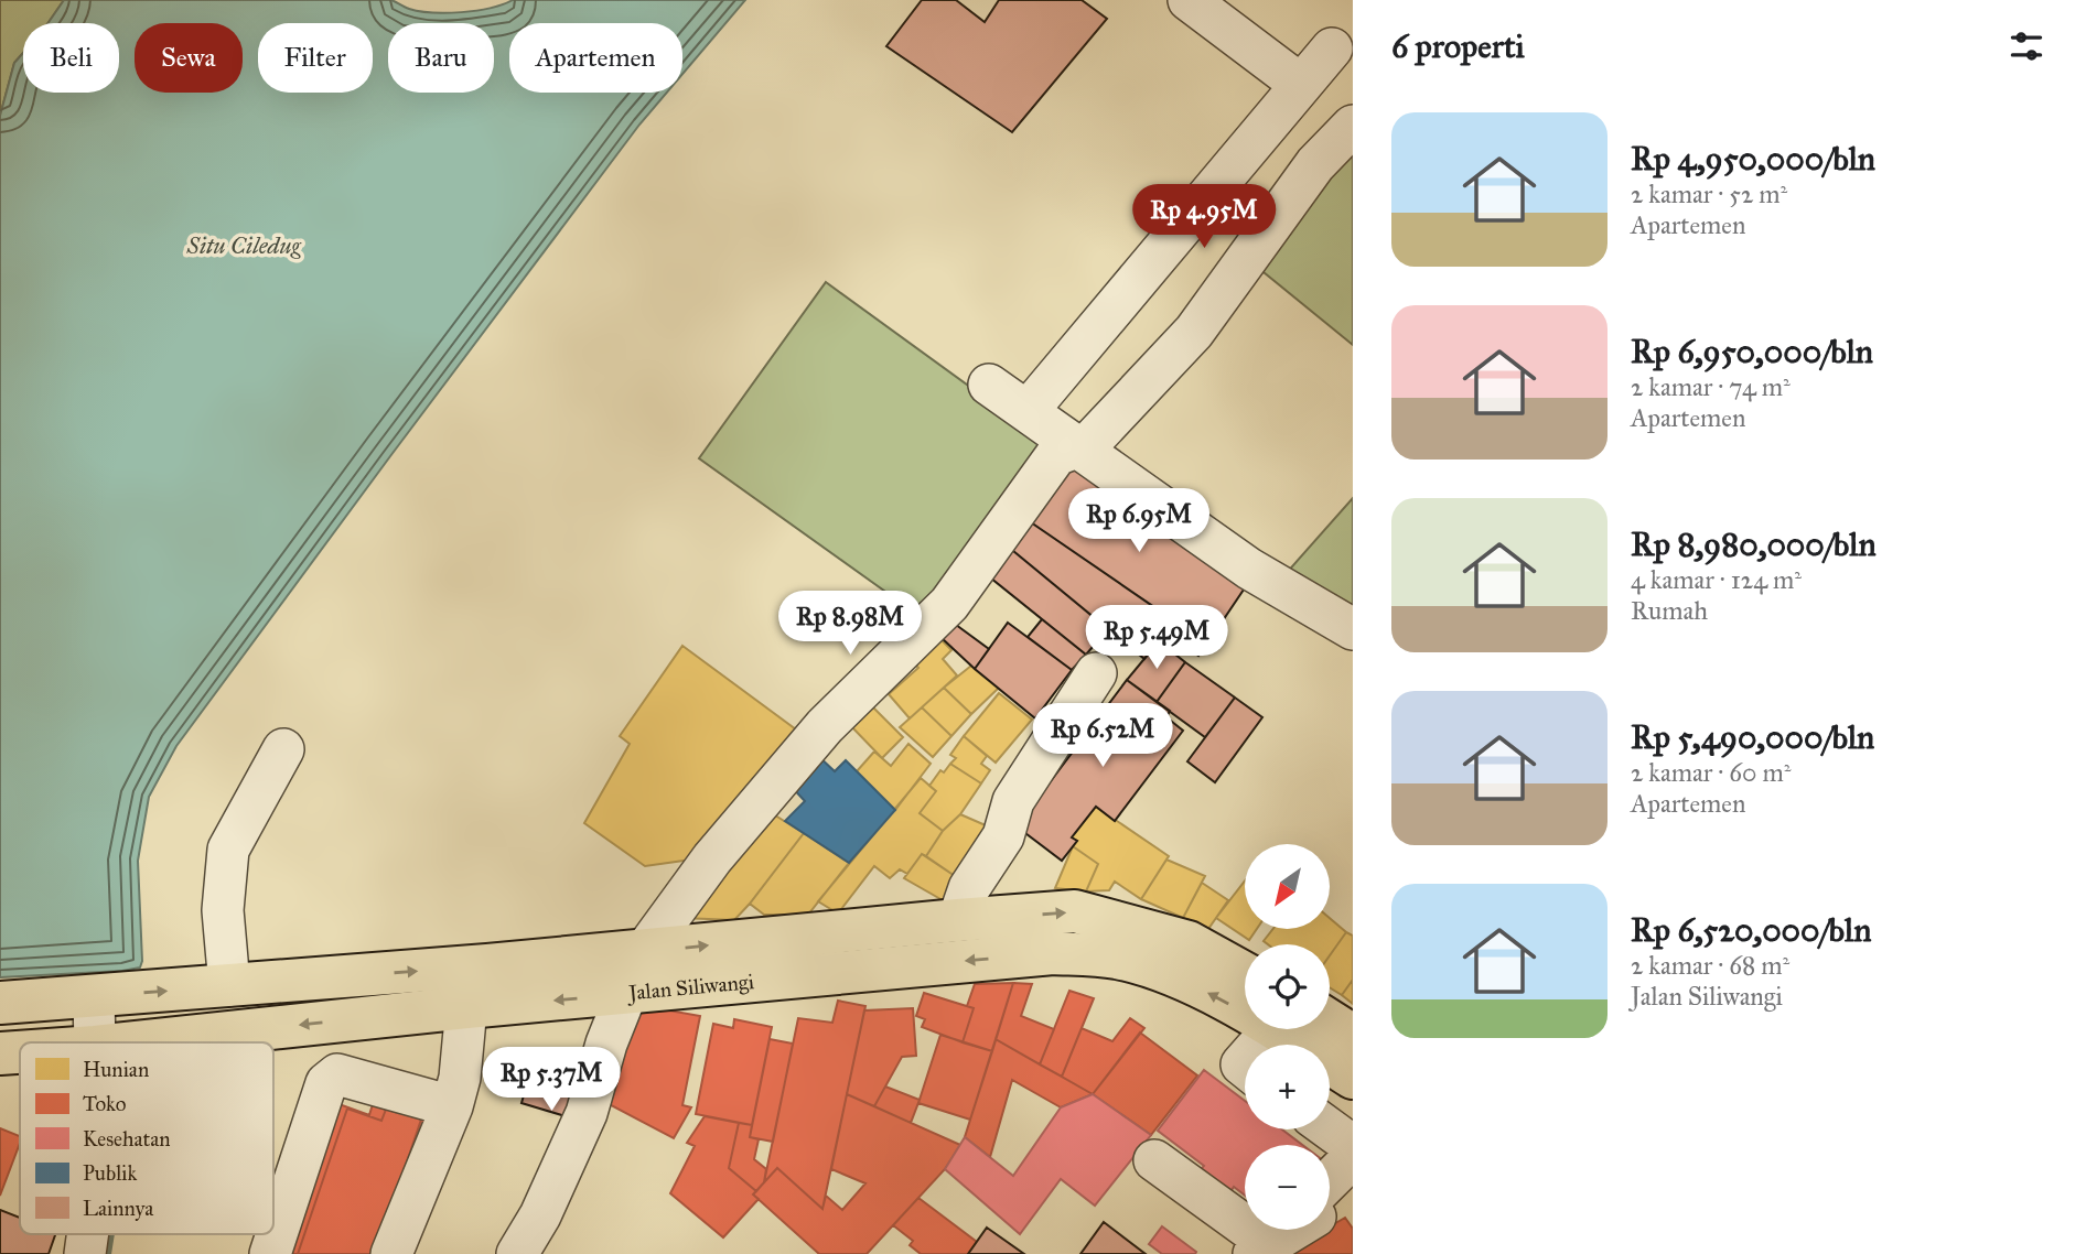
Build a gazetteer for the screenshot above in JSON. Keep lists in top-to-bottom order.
{
  "streets": {
    "main road": ["Jalan Siliwangi"]
  },
  "water": ["Situ Ciledug"],
  "legend": [
    "Hunian",
    "Toko",
    "Kesehatan",
    "Publik",
    "Lainnya"
  ],
  "north": "bottom left",
  "page": {
    "heading": "6 properti",
    "chip": [
      "Beli",
      "Sewa",
      "Filter",
      "Baru",
      "Apartemen"
    ],
    "list": [
      {
        "name": "Rp 4,950,000/bln",
        "note": "2 kamar · 52 m² · Apartemen"
      },
      {
        "name": "Rp 6,950,000/bln",
        "note": "2 kamar · 74 m² · Apartemen"
      },
      {
        "name": "Rp 8,980,000/bln",
        "note": "4 kamar · 124 m² · Rumah"
      },
      {
        "name": "Rp 5,490,000/bln",
        "note": "2 kamar · 60 m² · Apartemen"
      },
      {
        "name": "Rp 6,520,000/bln",
        "note": "2 kamar · 68 m² · Jalan Siliwangi"
      }
    ],
    "price": [
      "Rp 4.95M",
      "Rp 6.95M",
      "Rp 8.98M",
      "Rp 5.49M",
      "Rp 6.52M",
      "Rp 5.37M"
    ],
    "map_buttons": ["+", "−"]
  }
}
